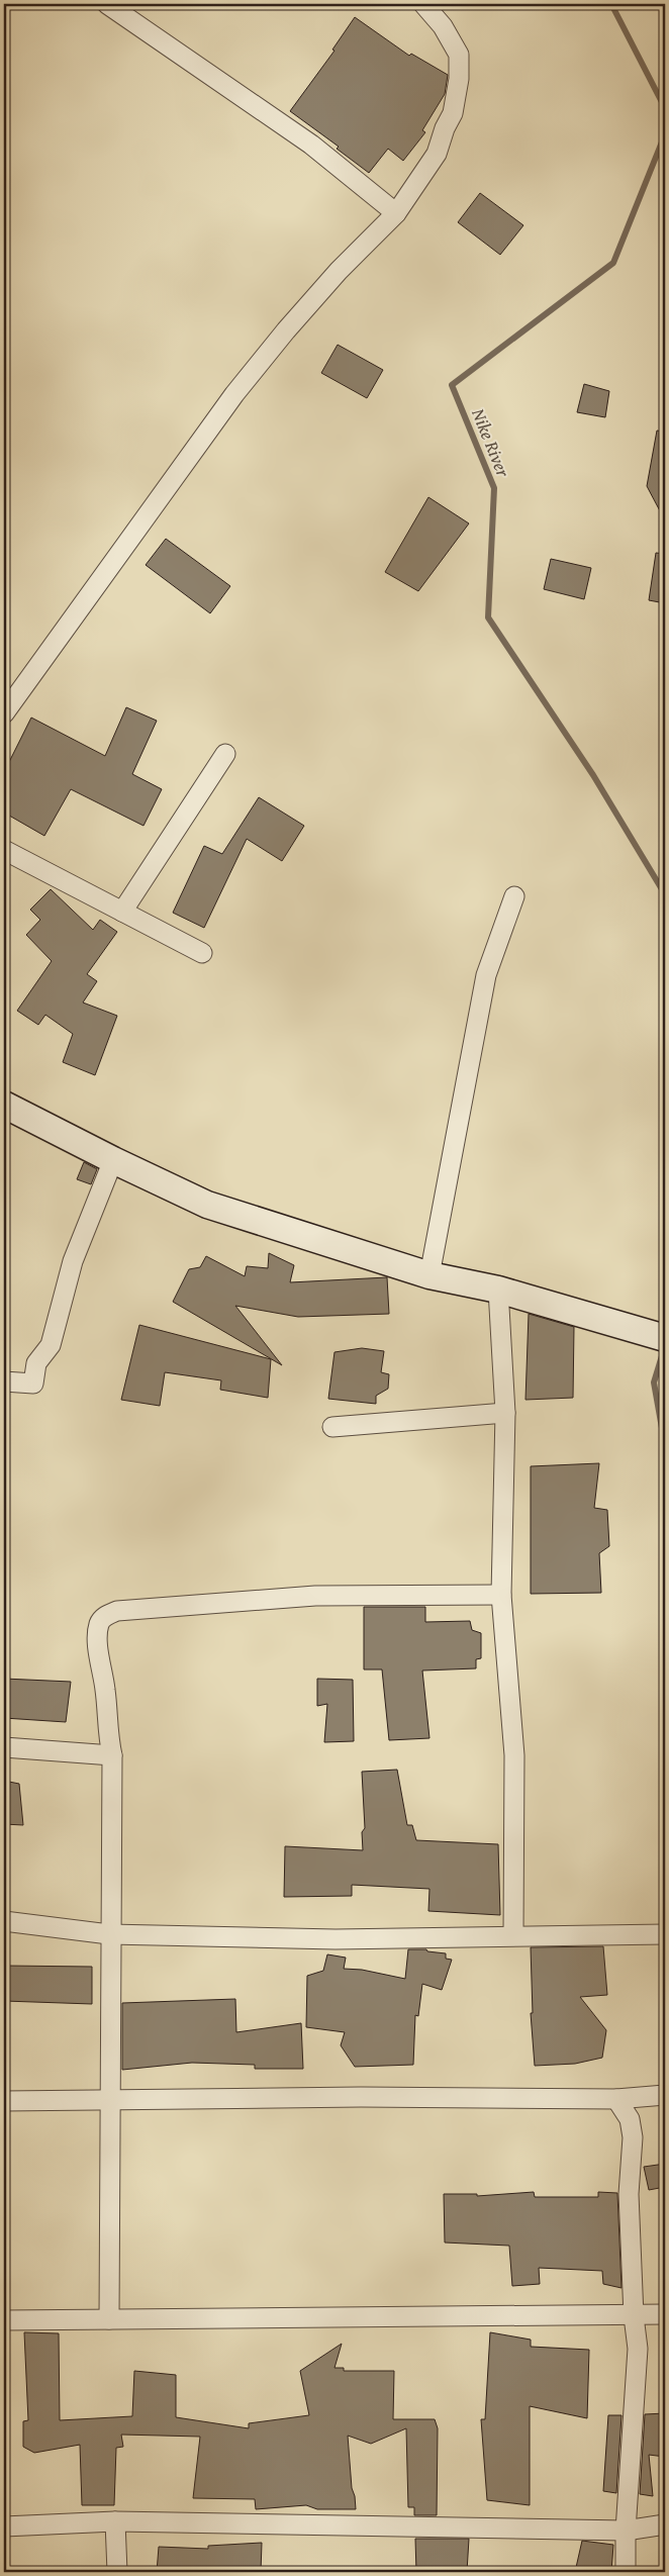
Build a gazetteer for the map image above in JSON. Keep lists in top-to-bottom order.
{
  "water": ["Nike River"]
}
